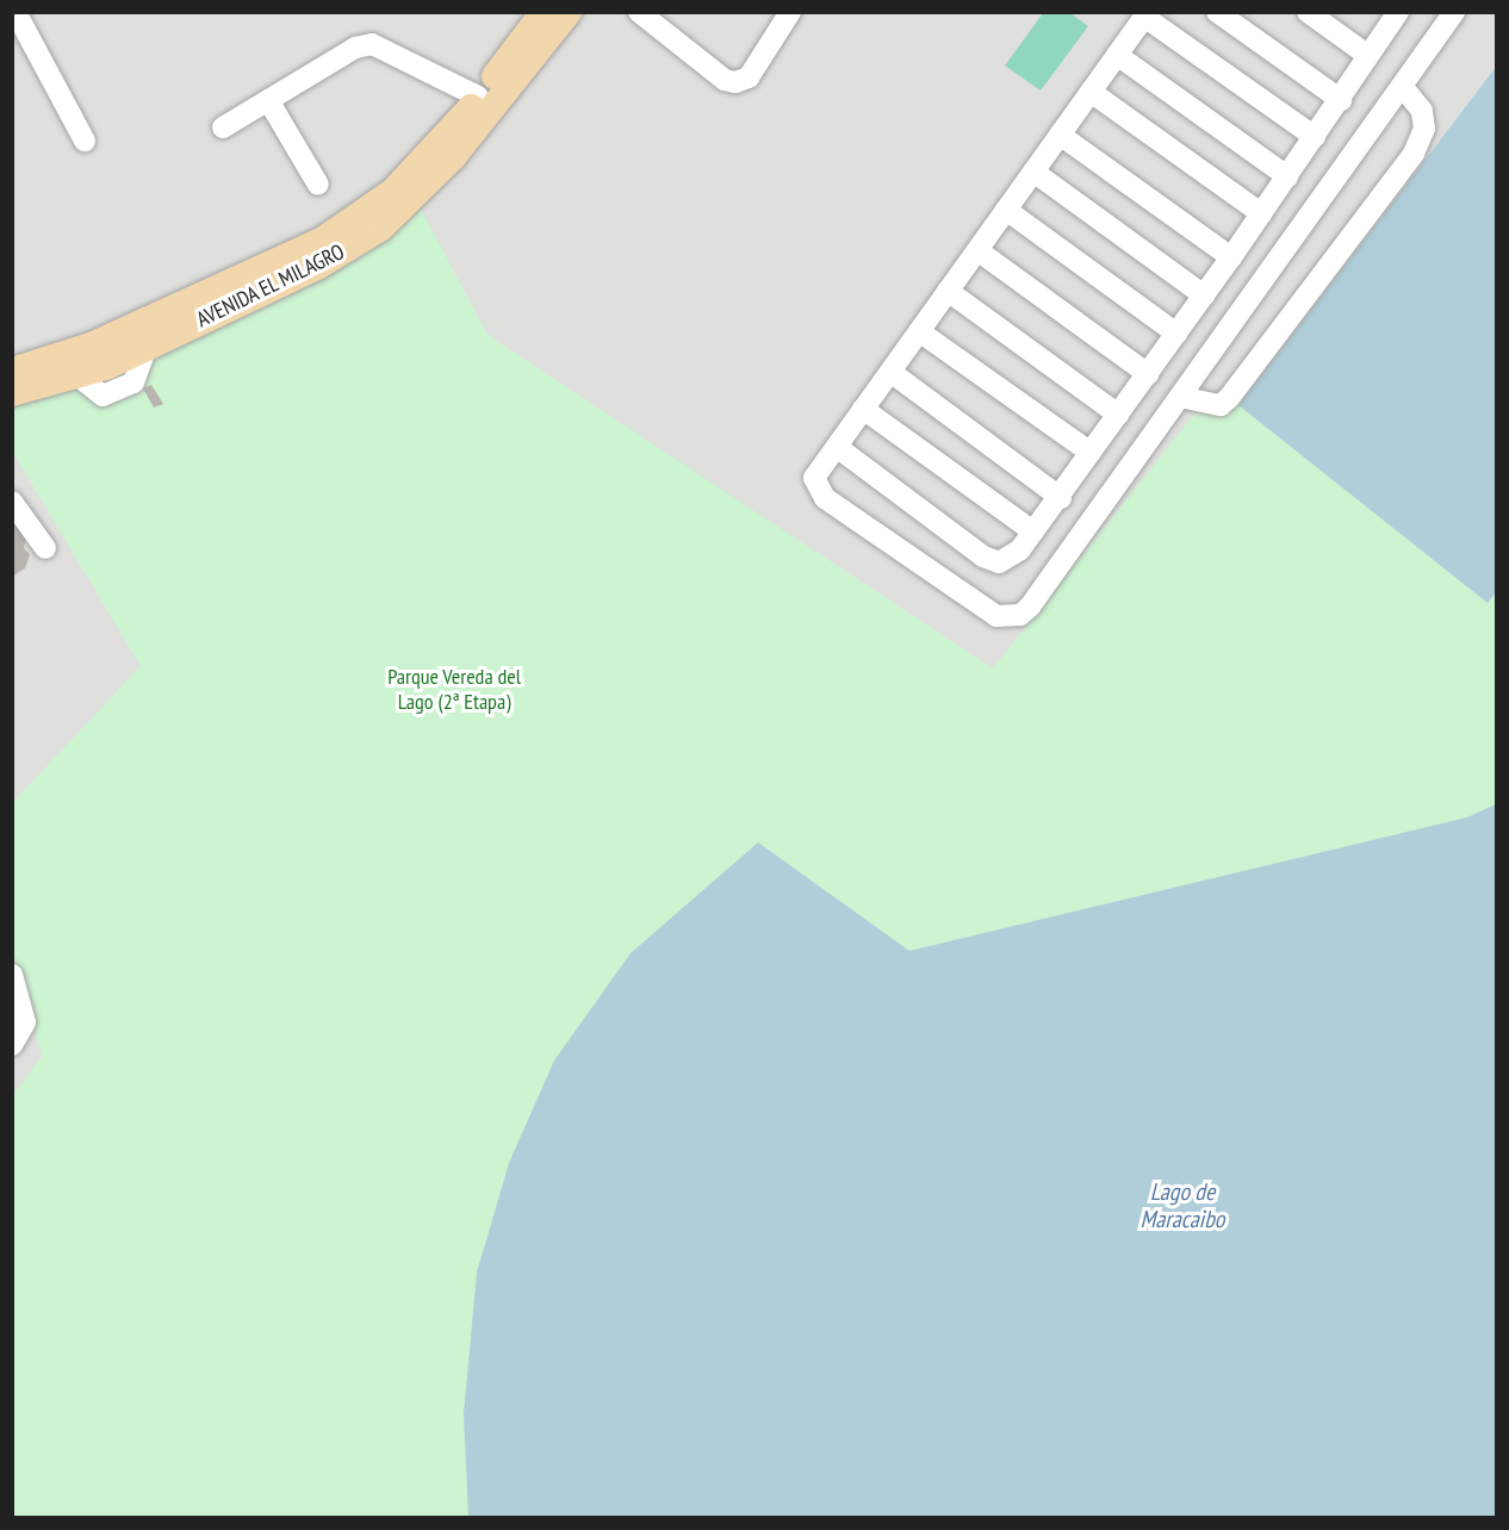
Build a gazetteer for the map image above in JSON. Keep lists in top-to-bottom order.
{
  "streets": {
    "main road": ["AVENIDA EL MILAGRO"]
  },
  "water": ["Lago de Maracaibo"],
  "parks": ["Parque Vereda del Lago (2ª Etapa)"]
}
